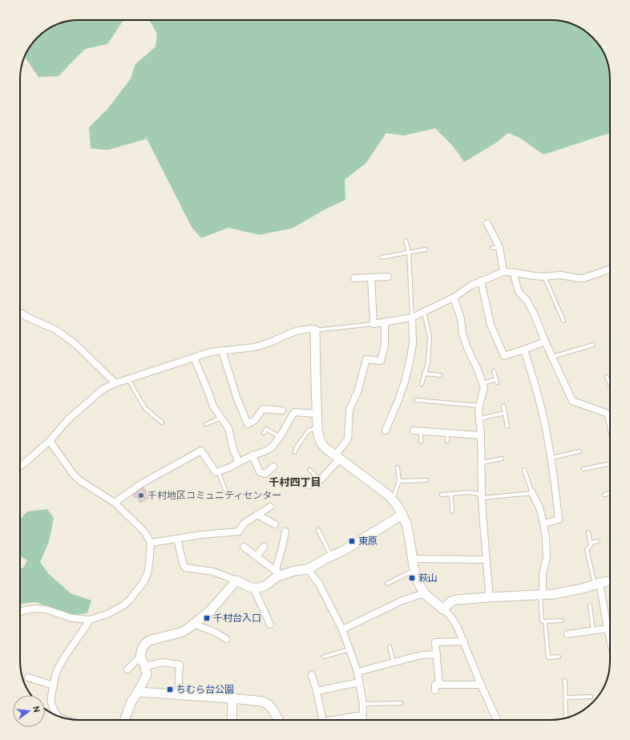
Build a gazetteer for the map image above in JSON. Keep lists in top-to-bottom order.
{
  "districts": ["千村四丁目"],
  "places": {
    "other": ["千村地区コミュニティセンター"],
    "transit": [
      "東原",
      "萩山",
      "千村台入口",
      "ちむら台公園"
    ]
  },
  "north": "right"
}
